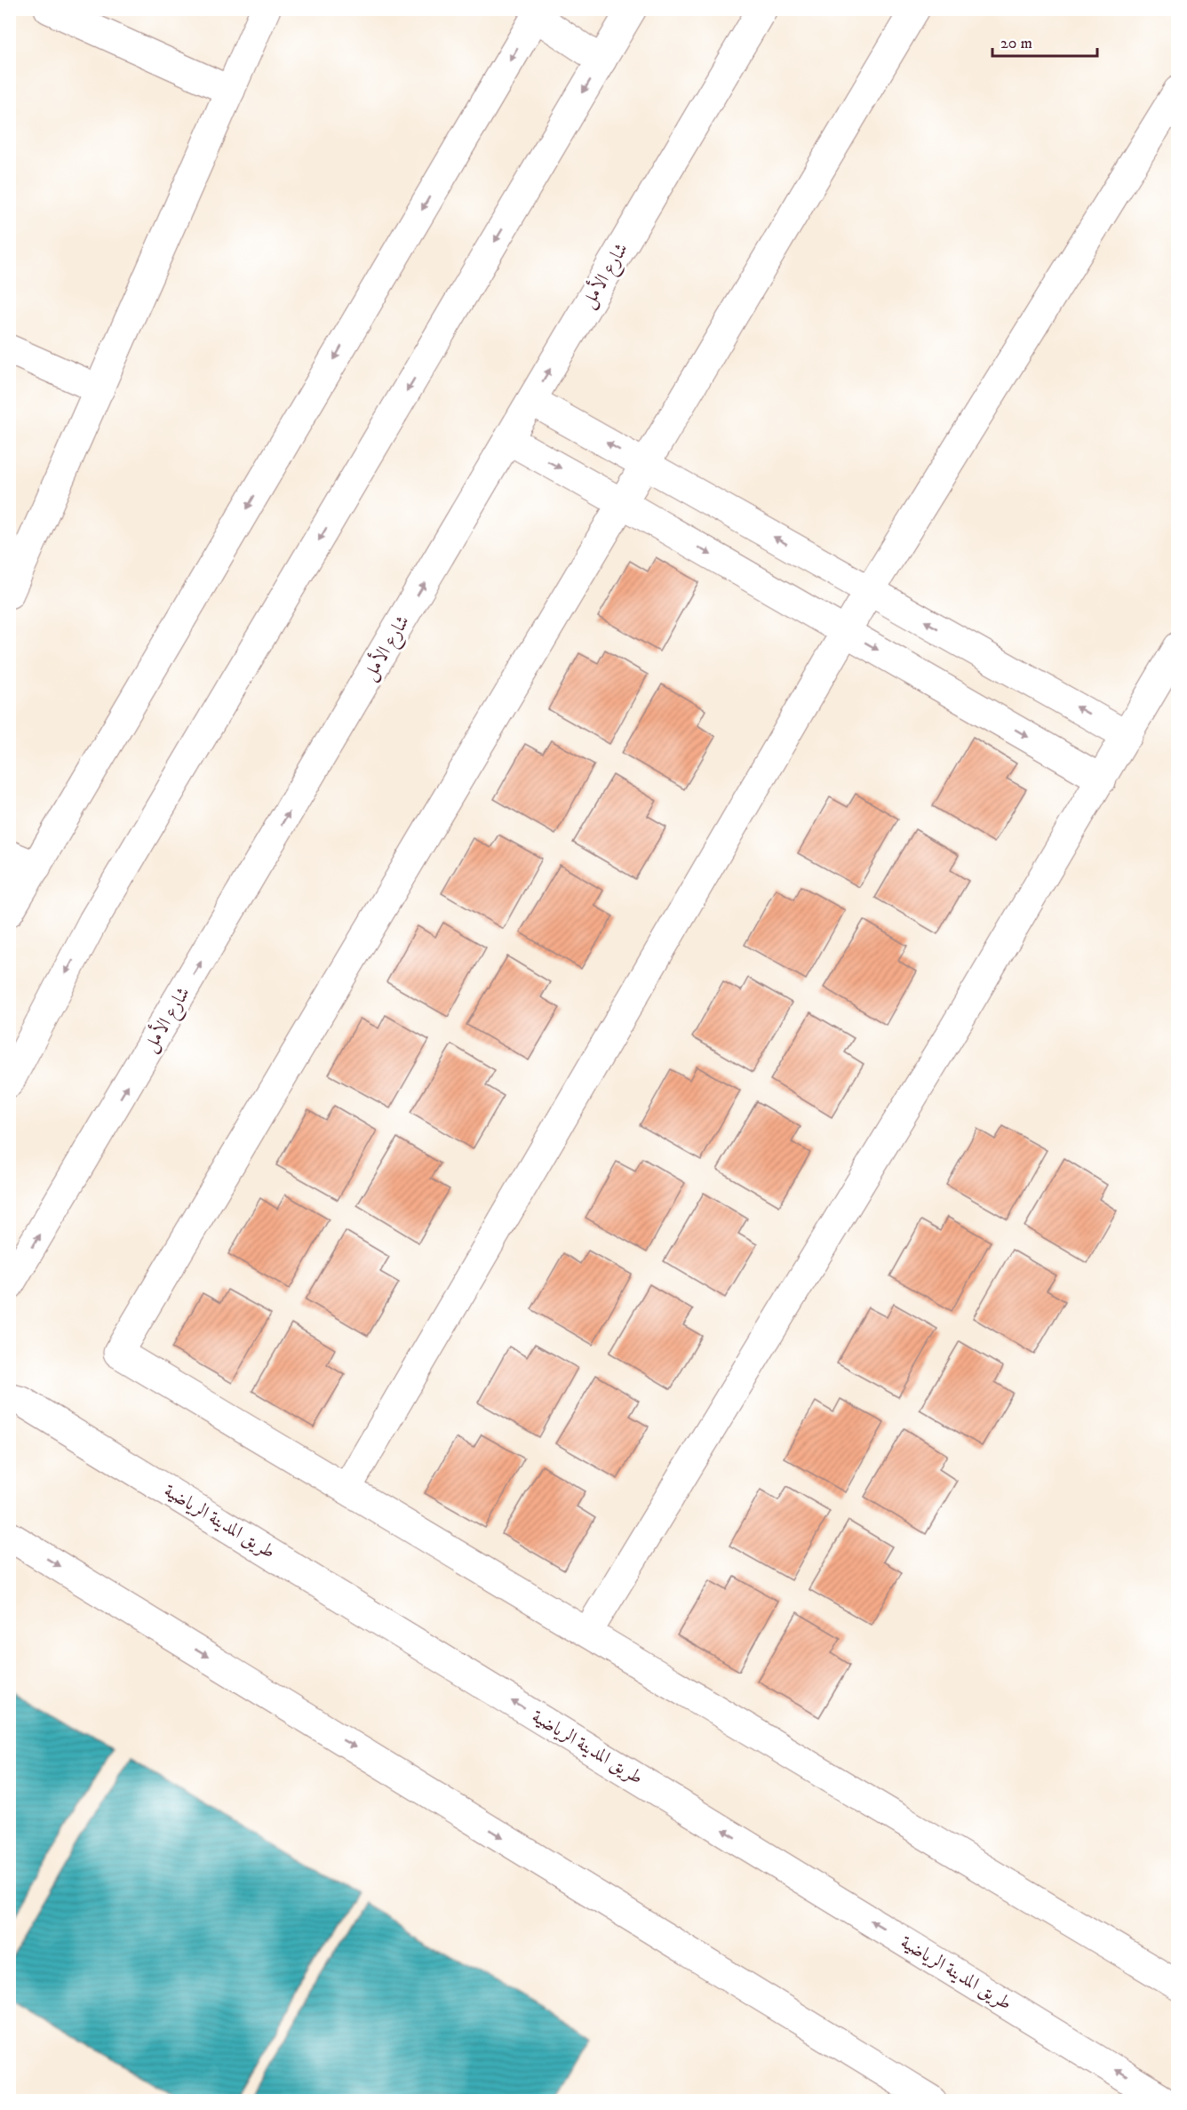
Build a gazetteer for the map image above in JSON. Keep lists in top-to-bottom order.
{
  "streets": {
    "street": ["شارع الأمل", "طريق المدينة الرياضية"]
  },
  "scale_bar": "20 m"
}
